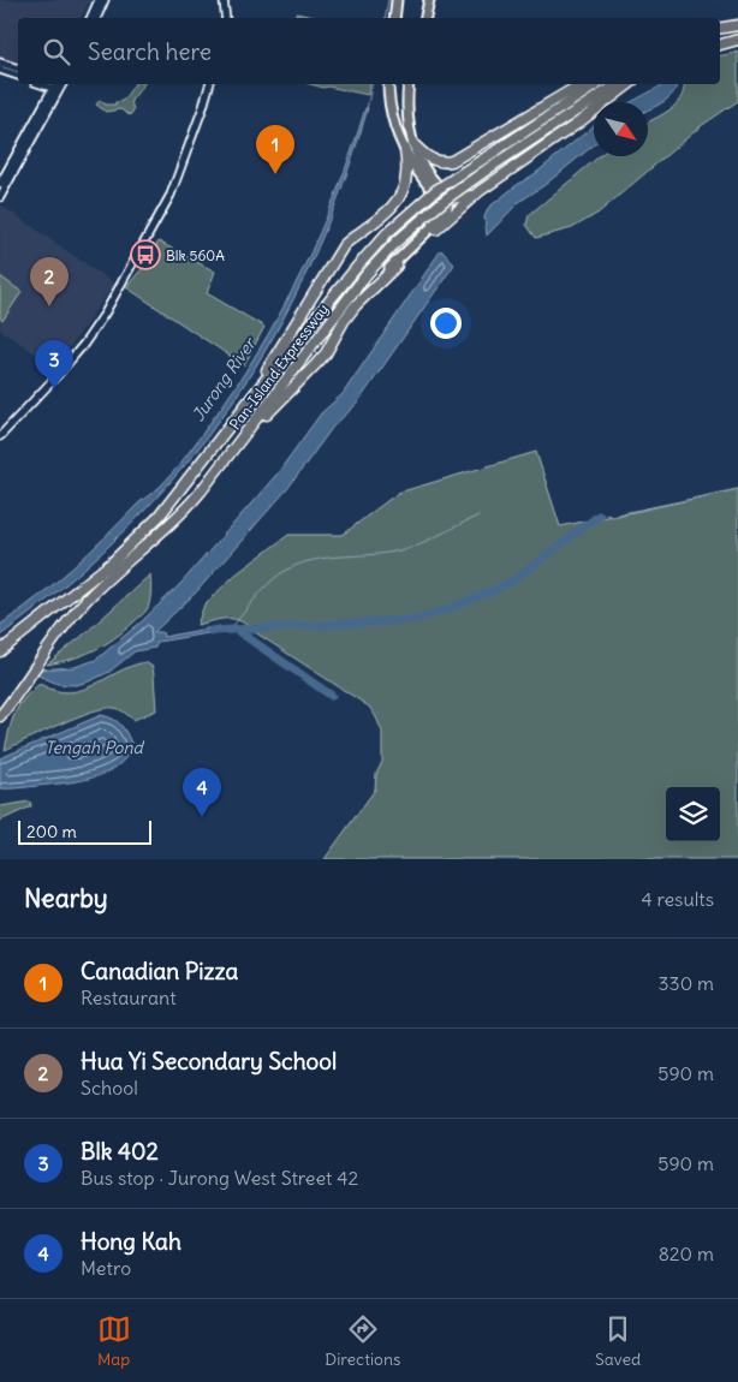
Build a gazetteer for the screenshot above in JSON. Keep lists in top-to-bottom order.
{
  "streets": {
    "highway": ["Pan-Island Expressway"]
  },
  "water": ["Jurong River", "Tengah Pond"],
  "places": {
    "bus stop": ["Blk 560A"]
  },
  "scale_bar": "200 m",
  "north": "bottom right",
  "page": {
    "search": "Search here",
    "pins": [
      "1",
      "2",
      "3",
      "4"
    ],
    "scale": "200 m",
    "heading": ["Nearby", "4 results"],
    "list": [
      {
        "mark": "1",
        "name": "Canadian Pizza",
        "note": "Restaurant",
        "value": "330 m"
      },
      {
        "mark": "2",
        "name": "Hua Yi Secondary School",
        "note": "School",
        "value": "590 m"
      },
      {
        "mark": "3",
        "name": "Blk 402",
        "note": "Bus stop · Jurong West Street 42",
        "value": "590 m"
      },
      {
        "mark": "4",
        "name": "Hong Kah",
        "note": "Metro",
        "value": "820 m"
      }
    ],
    "nav": ["Map", "Directions", "Saved"]
  }
}
